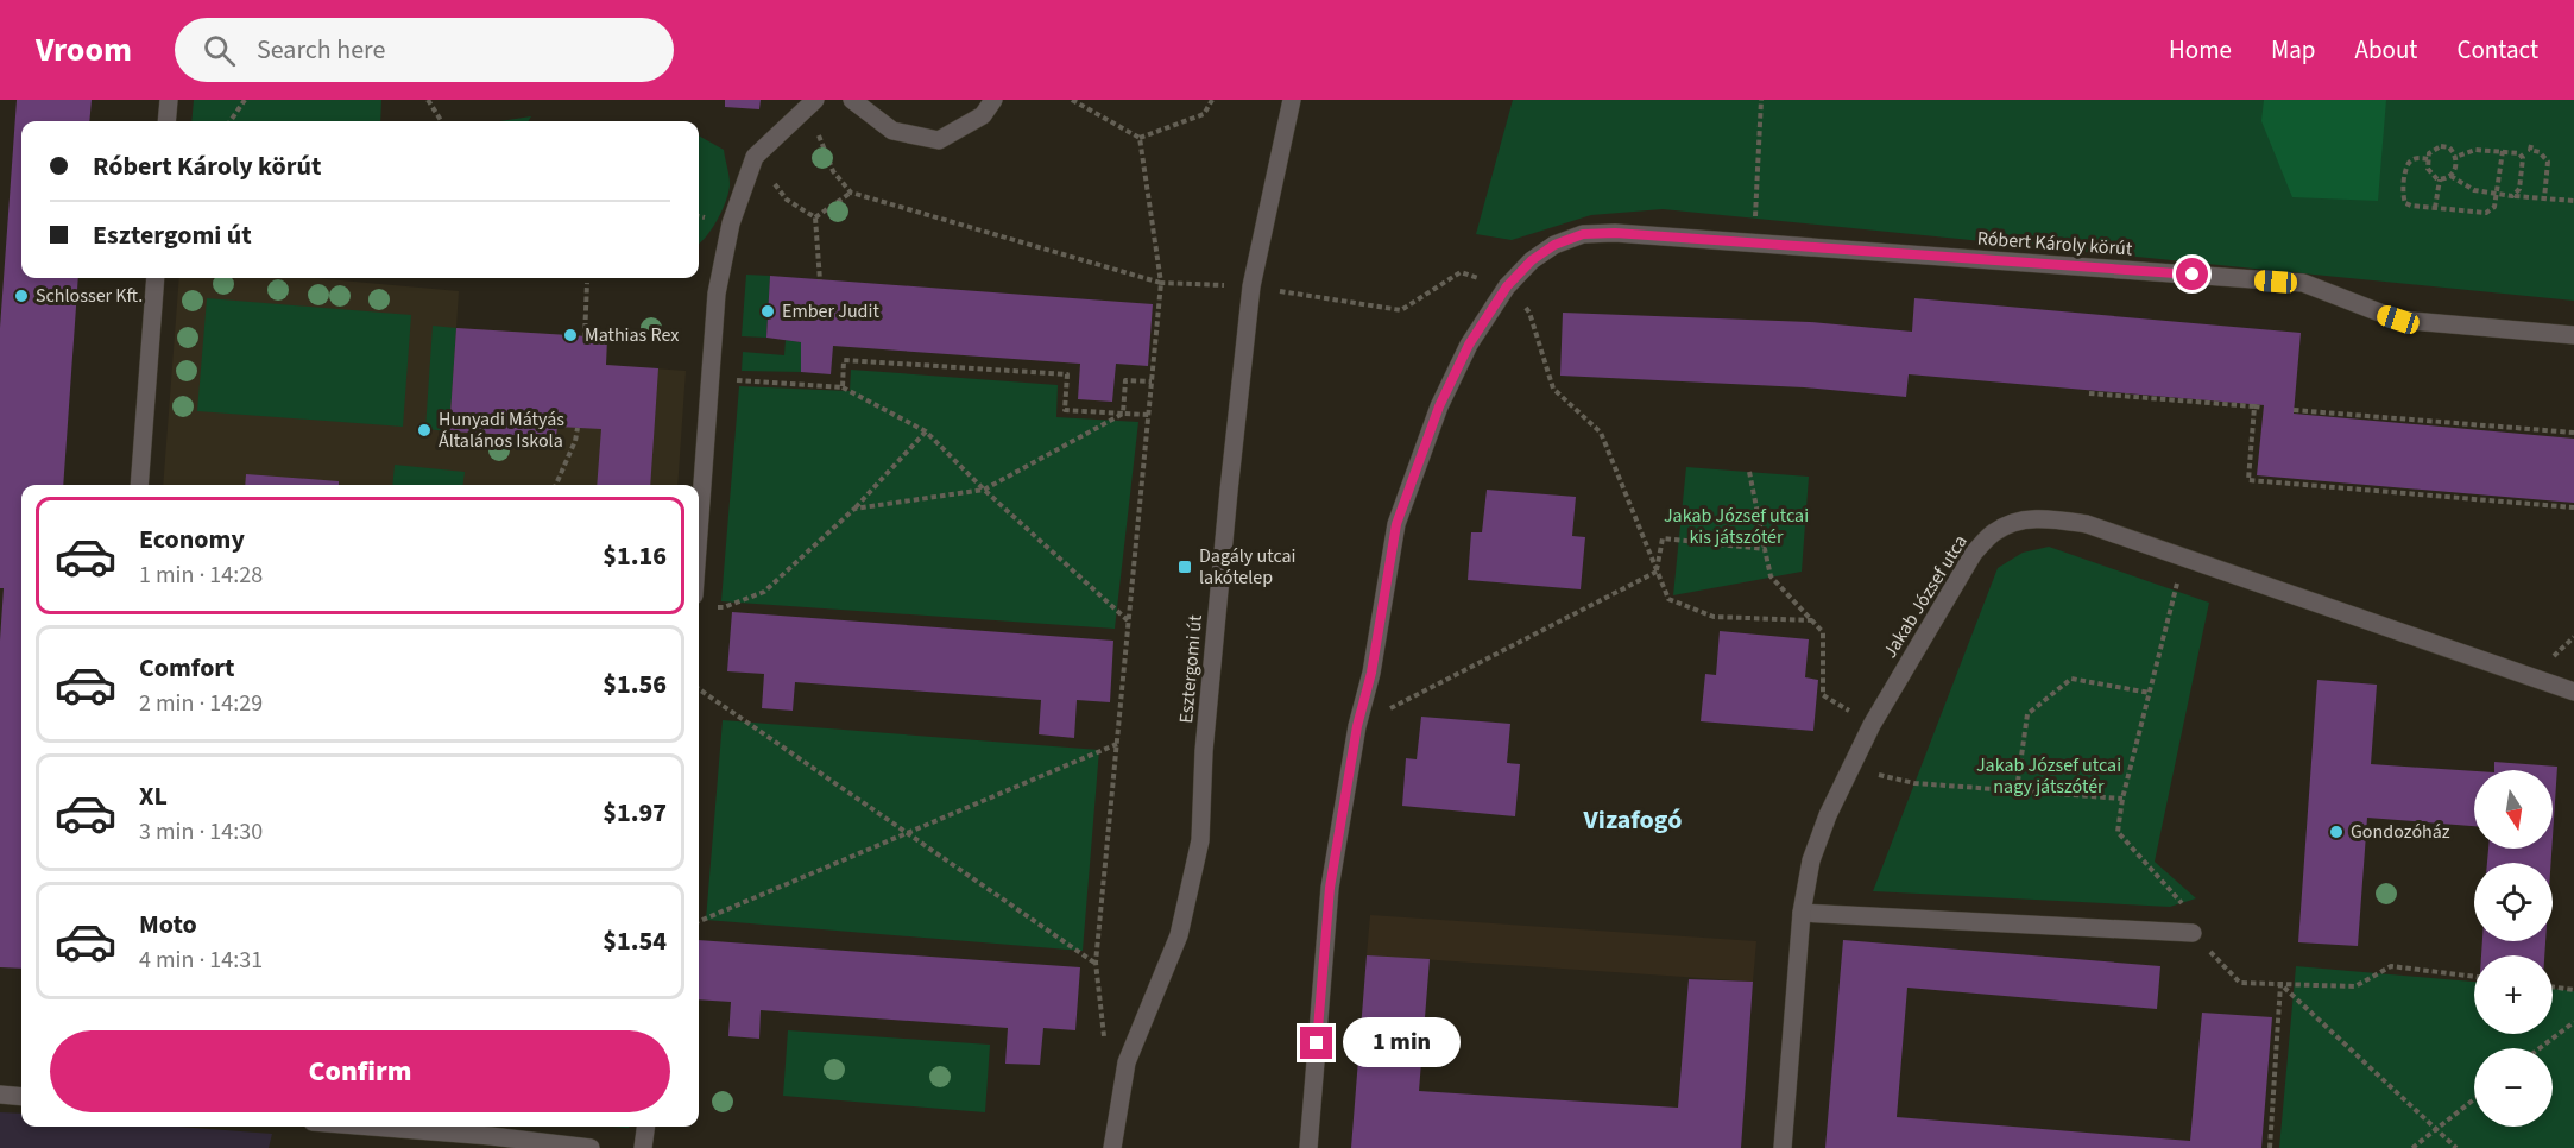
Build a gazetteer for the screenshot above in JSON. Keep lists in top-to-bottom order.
{
  "streets": {
    "street": ["Róbert Károly körút", "Jakab József utca", "Esztergomi út"]
  },
  "districts": ["Vizafogó"],
  "parks": ["Jakab József utcai kis játszótér", "Jakab József utcai nagy játszótér"],
  "places": {
    "other": [
      "Schlosser Kft.",
      "Ember Judit",
      "Mathias Rex",
      "Hunyadi Mátyás Általános Iskola",
      "Gondozóház"
    ],
    "transit": ["Dagály utcai lakótelep"]
  },
  "north": "bottom",
  "page": {
    "header": "Vroom",
    "search": "Search here",
    "nav": [
      "Home",
      "Map",
      "About",
      "Contact"
    ],
    "banner": ["Róbert Károly körút", "Esztergomi út"],
    "list": [
      {
        "name": "Economy",
        "note": "1 min · 14:28",
        "value": "$1.16"
      },
      {
        "name": "Comfort",
        "note": "2 min · 14:29",
        "value": "$1.56"
      },
      {
        "name": "XL",
        "note": "3 min · 14:30",
        "value": "$1.97"
      },
      {
        "name": "Moto",
        "note": "4 min · 14:31",
        "value": "$1.54"
      }
    ],
    "map_buttons": ["+", "−"],
    "buttons": "Confirm",
    "bubble": "1 min"
  }
}
